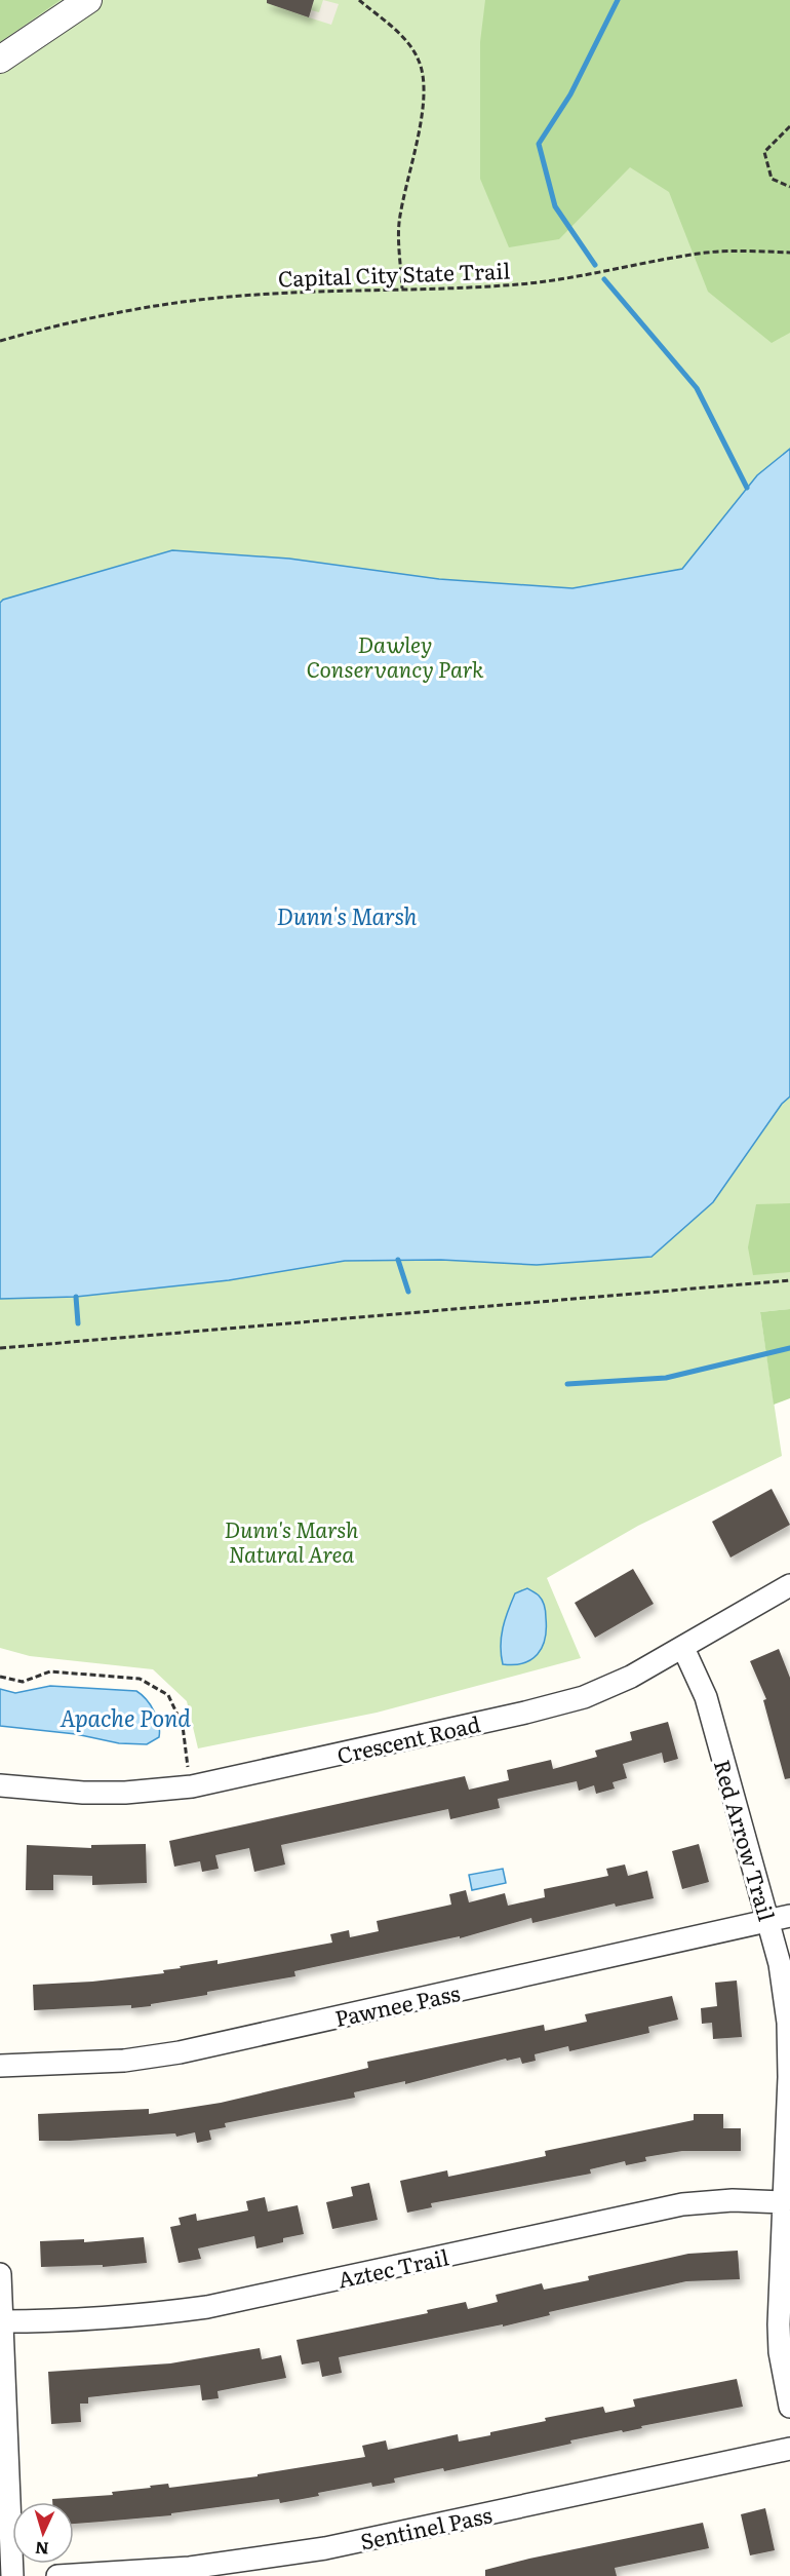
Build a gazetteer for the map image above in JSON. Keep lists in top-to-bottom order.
{
  "streets": {
    "street": [
      "Crescent Road",
      "Red Arrow Trail",
      "Pawnee Pass",
      "Aztec Trail",
      "Sentinel Pass"
    ],
    "path": ["Capital City State Trail"]
  },
  "crossings": [
    ["Crescent Road", "Red Arrow Trail"],
    ["Red Arrow Trail", "Pawnee Pass"],
    ["Red Arrow Trail", "Aztec Trail"]
  ],
  "water": ["Dunn's Marsh", "Apache Pond"],
  "parks": ["Dawley Conservancy Park", "Dunn's Marsh Natural Area"],
  "north": "bottom"
}
